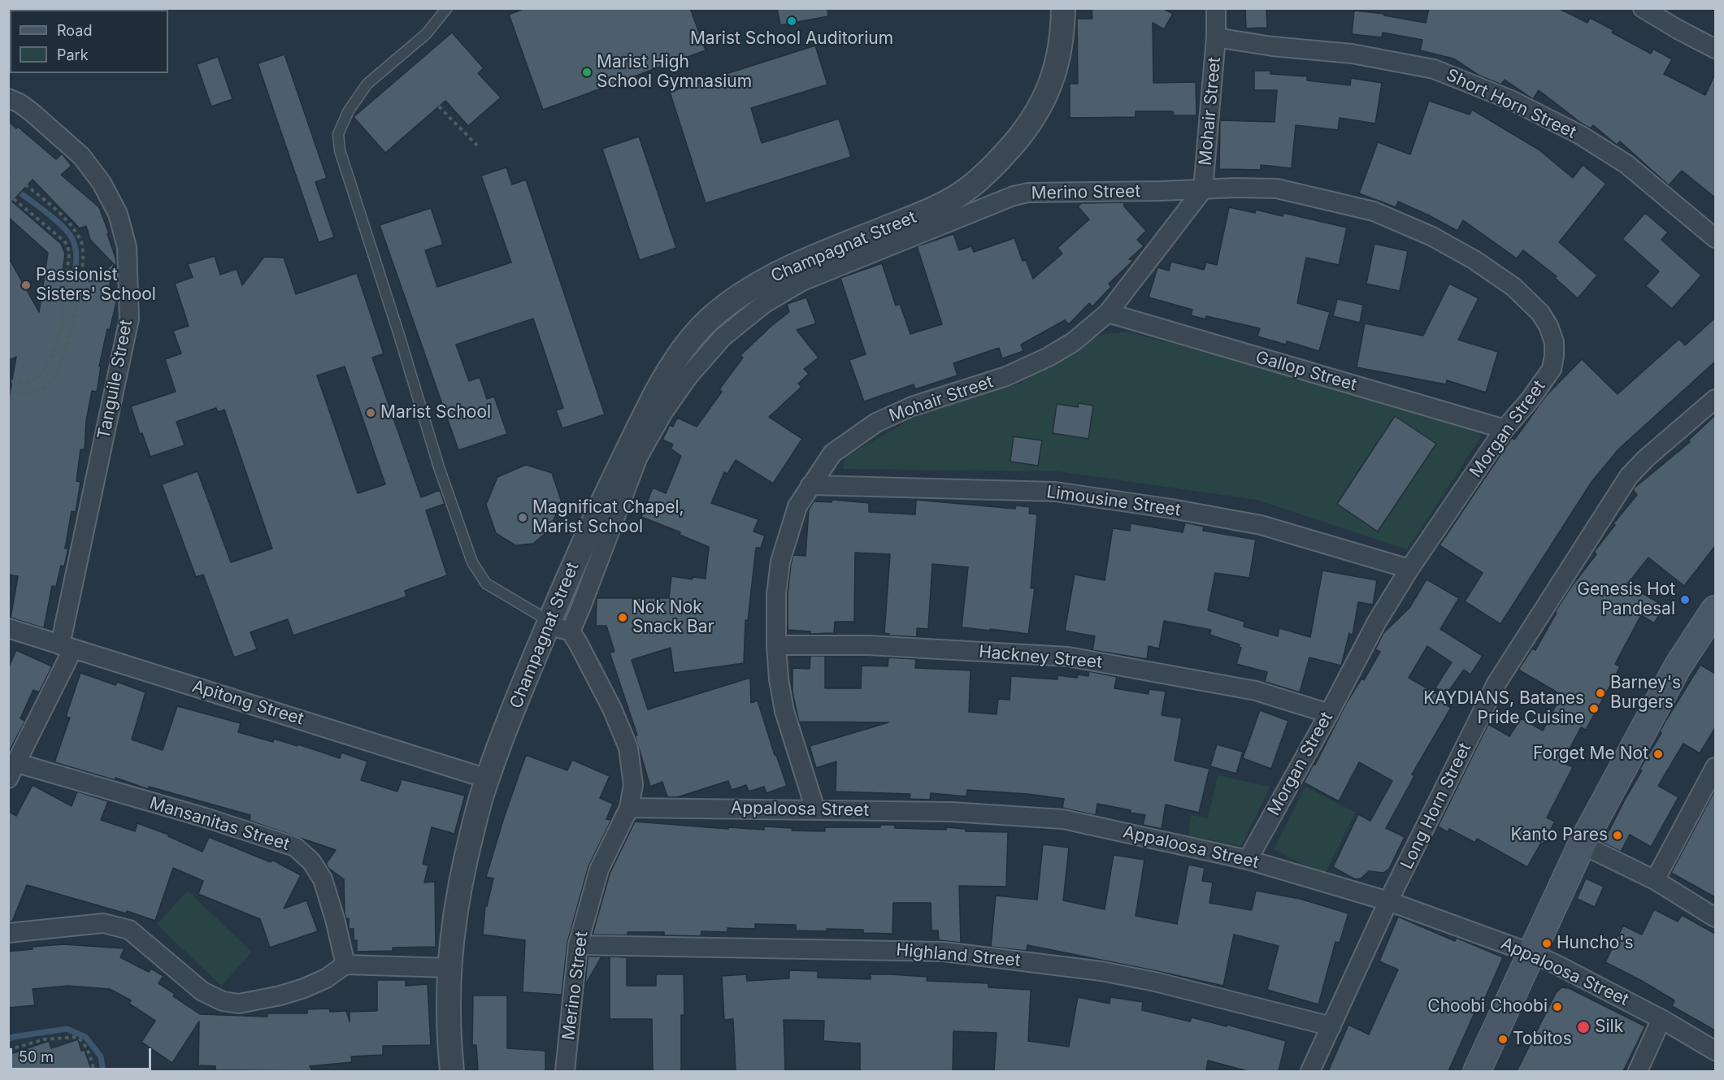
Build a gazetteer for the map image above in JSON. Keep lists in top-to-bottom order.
{
  "streets": {
    "street": [
      "Short Horn Street",
      "Mohair Street",
      "Merino Street",
      "Champagnat Street",
      "Gallop Street",
      "Tanguile Street",
      "Morgan Street",
      "Limousine Street",
      "Hackney Street",
      "Apitong Street",
      "Long Horn Street",
      "Appaloosa Street",
      "Mansanitas Street",
      "Highland Street"
    ]
  },
  "crossings": [
    ["Short Horn Street", "Mohair Street"],
    ["Mohair Street", "Merino Street"],
    ["Mohair Street", "Gallop Street"],
    ["Mohair Street", "Morgan Street"],
    ["Mohair Street", "Limousine Street"],
    ["Mohair Street", "Hackney Street"],
    ["Mohair Street", "Appaloosa Street"],
    ["Merino Street", "Morgan Street"],
    ["Merino Street", "Appaloosa Street"],
    ["Merino Street", "Highland Street"],
    ["Champagnat Street", "Apitong Street"],
    ["Gallop Street", "Morgan Street"],
    ["Tanguile Street", "Apitong Street"],
    ["Tanguile Street", "Mansanitas Street"],
    ["Morgan Street", "Limousine Street"],
    ["Morgan Street", "Hackney Street"],
    ["Morgan Street", "Appaloosa Street"],
    ["Long Horn Street", "Appaloosa Street"],
    ["Long Horn Street", "Highland Street"]
  ],
  "places": [
    "Marist School Auditorium",
    "Marist High School Gymnasium",
    "Passionist Sisters' School",
    "Marist School",
    "Magnificat Chapel, Marist School",
    "Genesis Hot Pandesal",
    "Nok Nok Snack Bar",
    "Barney's Burgers",
    "KAYDIANS, Batanes Pride Cuisine",
    "Forget Me Not",
    "Kanto Pares",
    "Huncho's",
    "Choobi Choobi",
    "Silk",
    "Tobitos"
  ],
  "legend": ["Road", "Park"],
  "scale_bar": "50 m"
}
